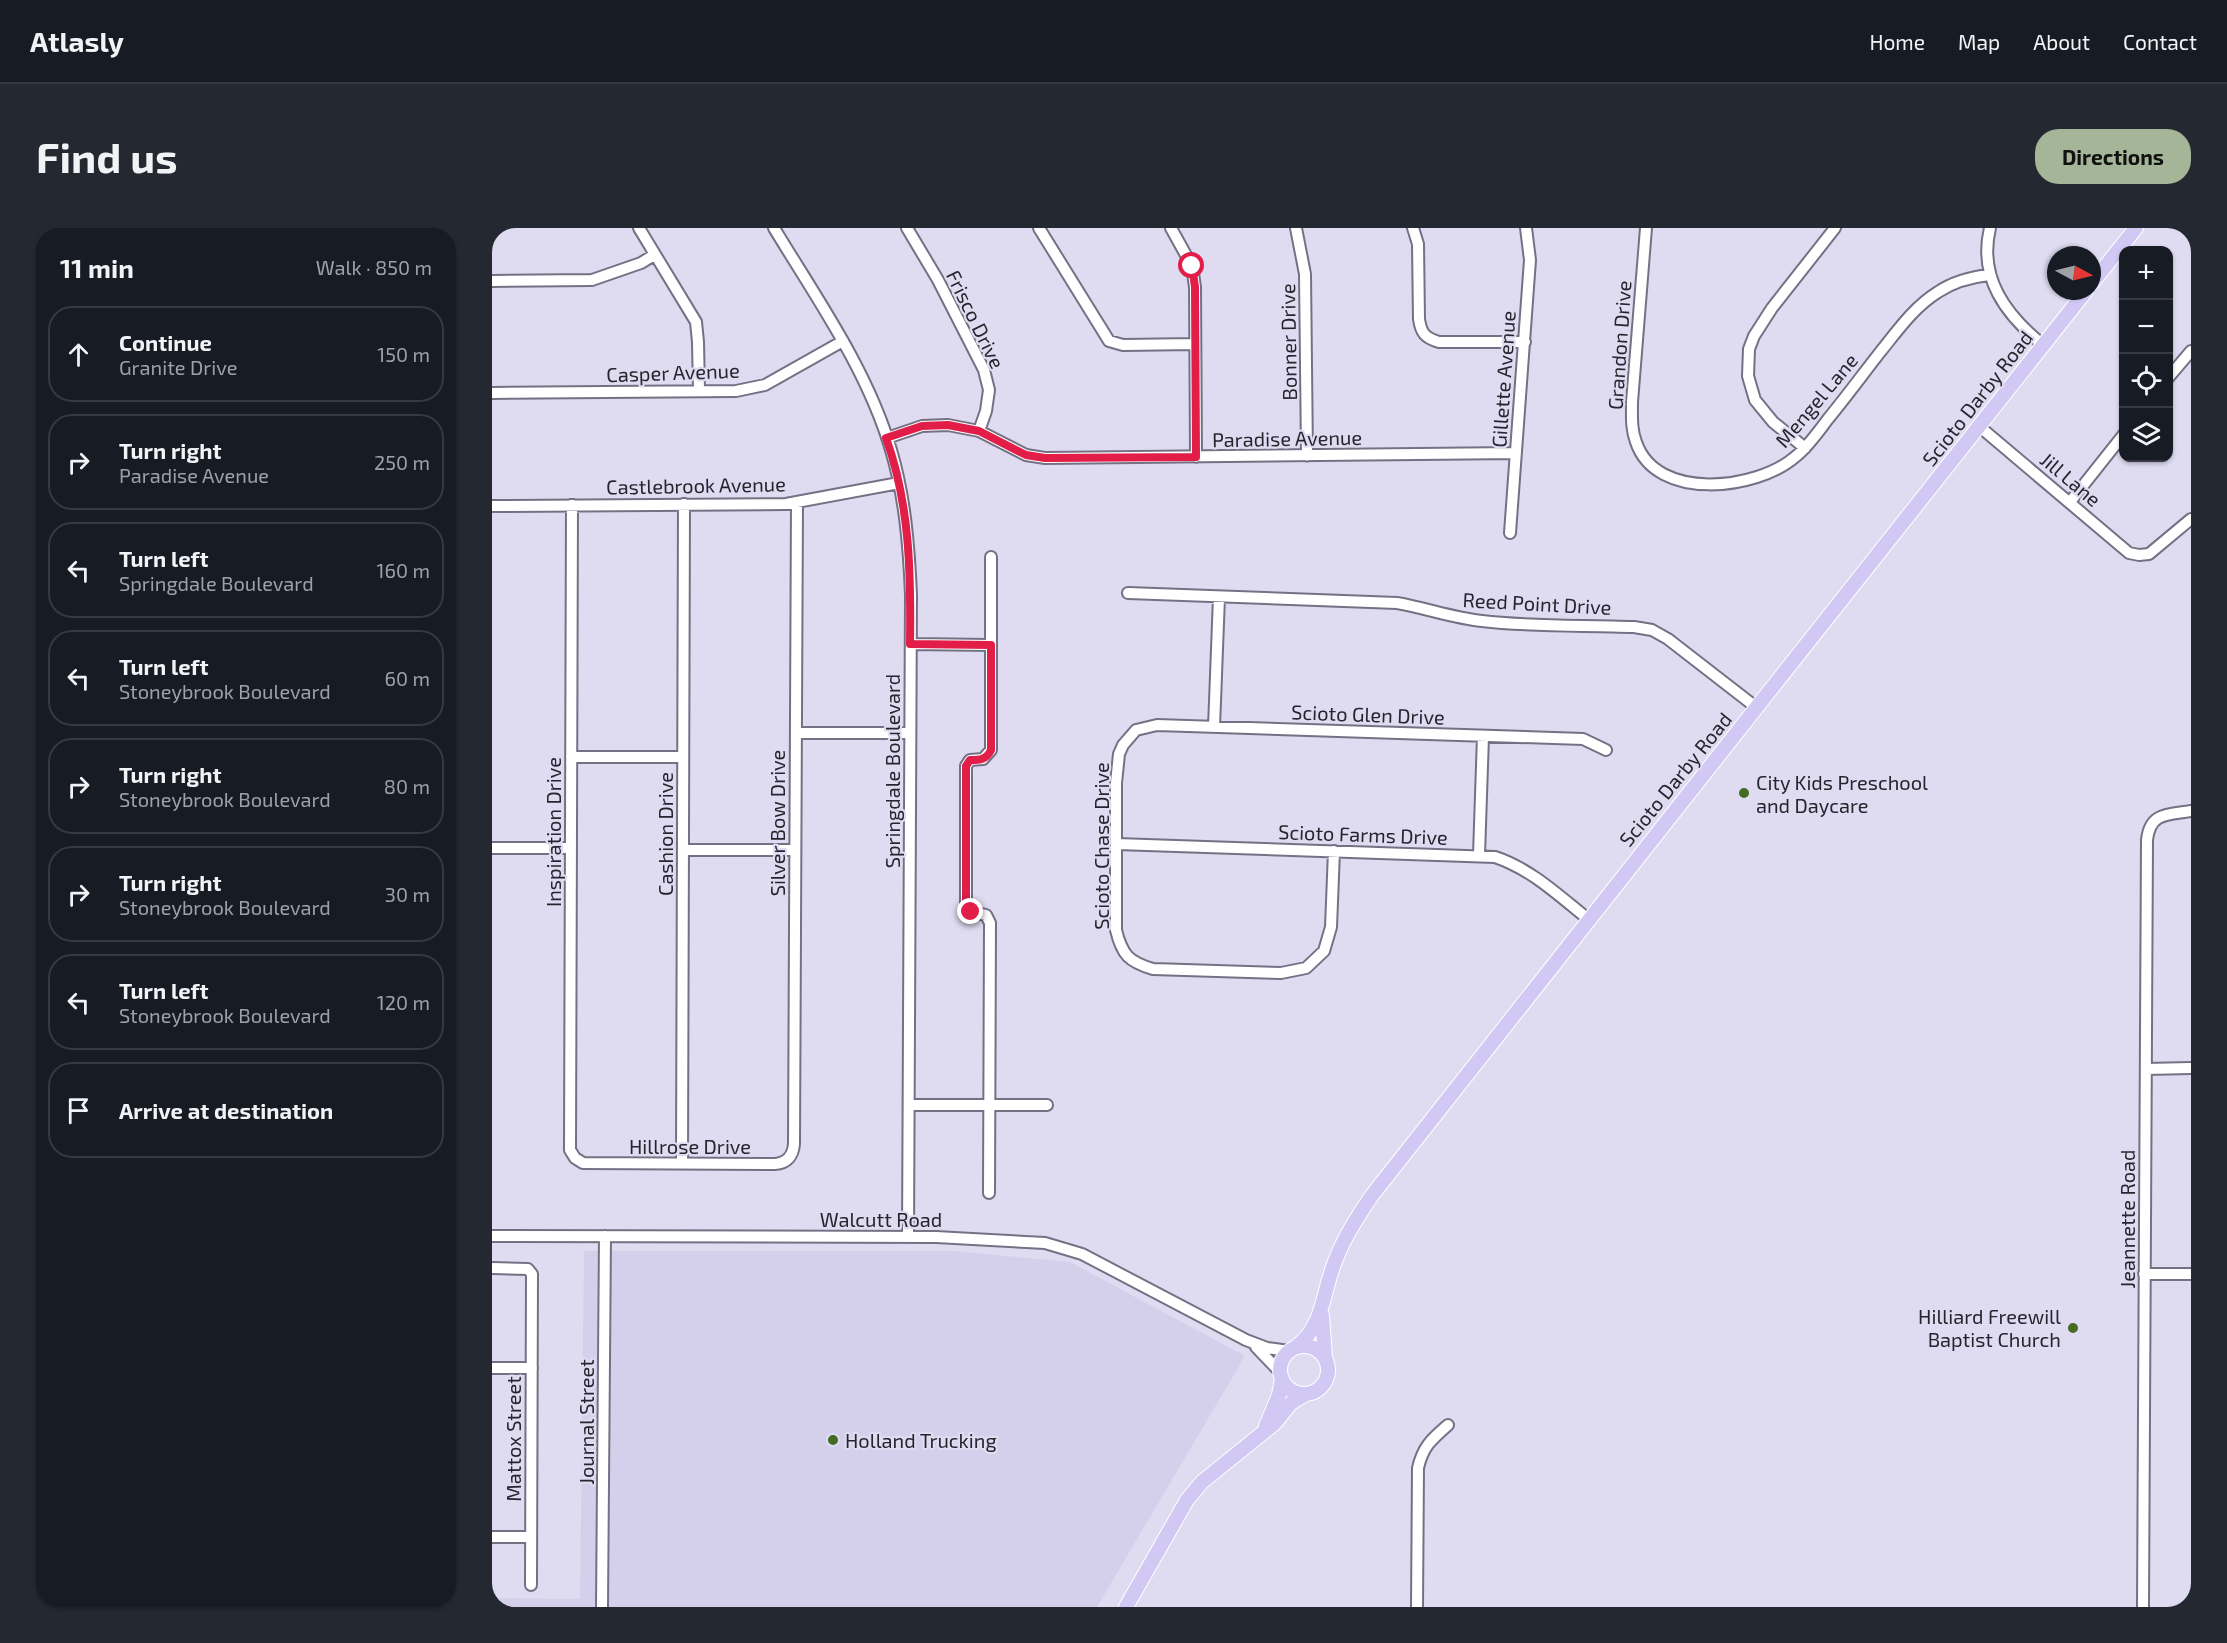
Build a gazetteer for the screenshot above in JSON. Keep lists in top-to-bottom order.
{
  "streets": {
    "main road": ["Scioto Darby Road"],
    "street": [
      "Frisco Drive",
      "Bonner Drive",
      "Grandon Drive",
      "Casper Avenue",
      "Gillette Avenue",
      "Mengel Lane",
      "Paradise Avenue",
      "Jill Lane",
      "Castlebrook Avenue",
      "Reed Point Drive",
      "Scioto Glen Drive",
      "Springdale Boulevard",
      "Silver Bow Drive",
      "Inspiration Drive",
      "Cashion Drive",
      "Scioto Farms Drive",
      "Scioto Chase Drive",
      "Hillrose Drive",
      "Walcutt Road",
      "Jeannette Road",
      "Journal Street",
      "Mattox Street"
    ]
  },
  "crossings": [
    ["Frisco Drive", "Paradise Avenue"],
    ["Bonner Drive", "Paradise Avenue"],
    ["Grandon Drive", "Mengel Lane"],
    ["Casper Avenue", "Springdale Boulevard"],
    ["Gillette Avenue", "Paradise Avenue"],
    ["Scioto Darby Road", "Jill Lane"],
    ["Scioto Darby Road", "Reed Point Drive"],
    ["Scioto Darby Road", "Scioto Farms Drive"],
    ["Scioto Darby Road", "Walcutt Road"],
    ["Paradise Avenue", "Springdale Boulevard"],
    ["Castlebrook Avenue", "Springdale Boulevard"],
    ["Castlebrook Avenue", "Silver Bow Drive"],
    ["Castlebrook Avenue", "Inspiration Drive"],
    ["Castlebrook Avenue", "Cashion Drive"],
    ["Scioto Glen Drive", "Scioto Chase Drive"],
    ["Springdale Boulevard", "Walcutt Road"],
    ["Silver Bow Drive", "Hillrose Drive"],
    ["Inspiration Drive", "Hillrose Drive"],
    ["Cashion Drive", "Hillrose Drive"],
    ["Scioto Farms Drive", "Scioto Chase Drive"],
    ["Walcutt Road", "Journal Street"]
  ],
  "places": ["City Kids Preschool and Daycare", "Hilliard Freewill Baptist Church", "Holland Trucking"],
  "north": "right",
  "page": {
    "header": "Atlasly",
    "nav": [
      "Home",
      "Map",
      "About",
      "Contact"
    ],
    "buttons": "Directions",
    "title": "Find us",
    "heading": ["11 min", "Walk · 850 m"],
    "map_buttons": ["+", "−"],
    "list": [
      ["Continue", "Granite Drive", "150 m"],
      ["Turn right", "Paradise Avenue", "250 m"],
      ["Turn left", "Springdale Boulevard", "160 m"],
      ["Turn left", "Stoneybrook Boulevard", "60 m"],
      ["Turn right", "Stoneybrook Boulevard", "80 m"],
      ["Turn right", "Stoneybrook Boulevard", "30 m"],
      ["Turn left", "Stoneybrook Boulevard", "120 m"],
      "Arrive at destination"
    ]
  }
}
